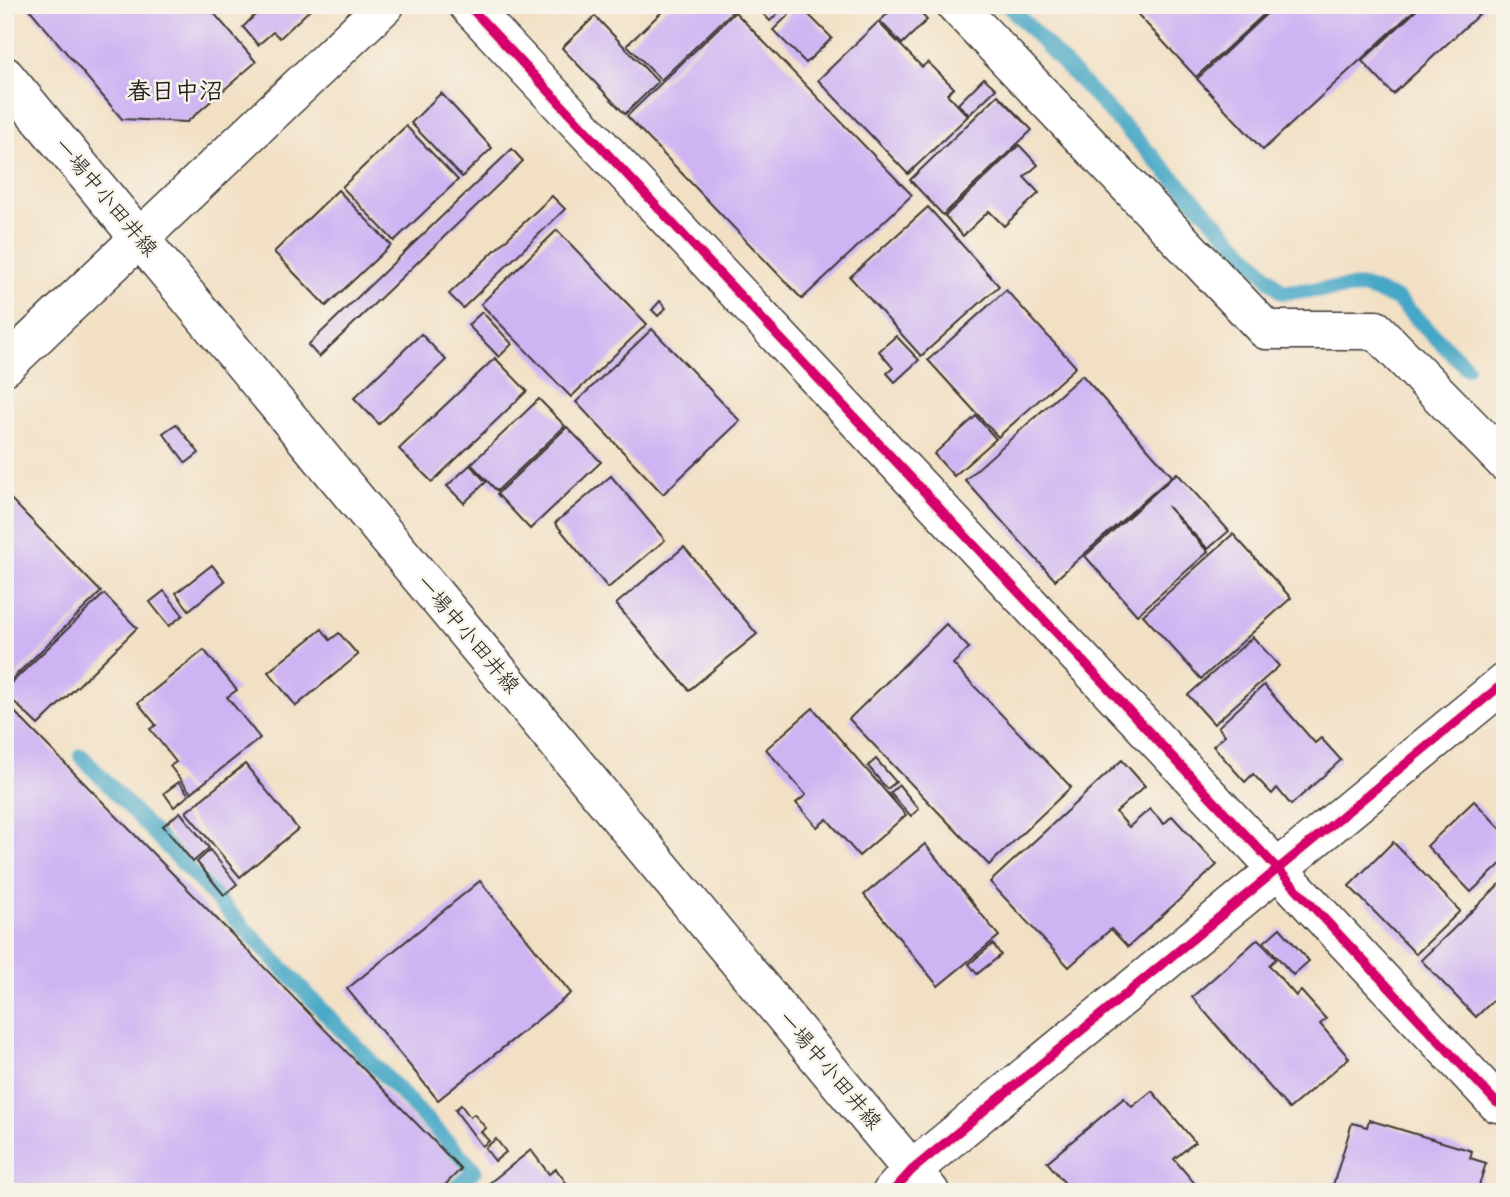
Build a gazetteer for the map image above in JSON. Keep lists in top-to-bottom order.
{
  "streets": {
    "street": ["一場中小田井線"]
  },
  "districts": ["春日中沼"]
}
